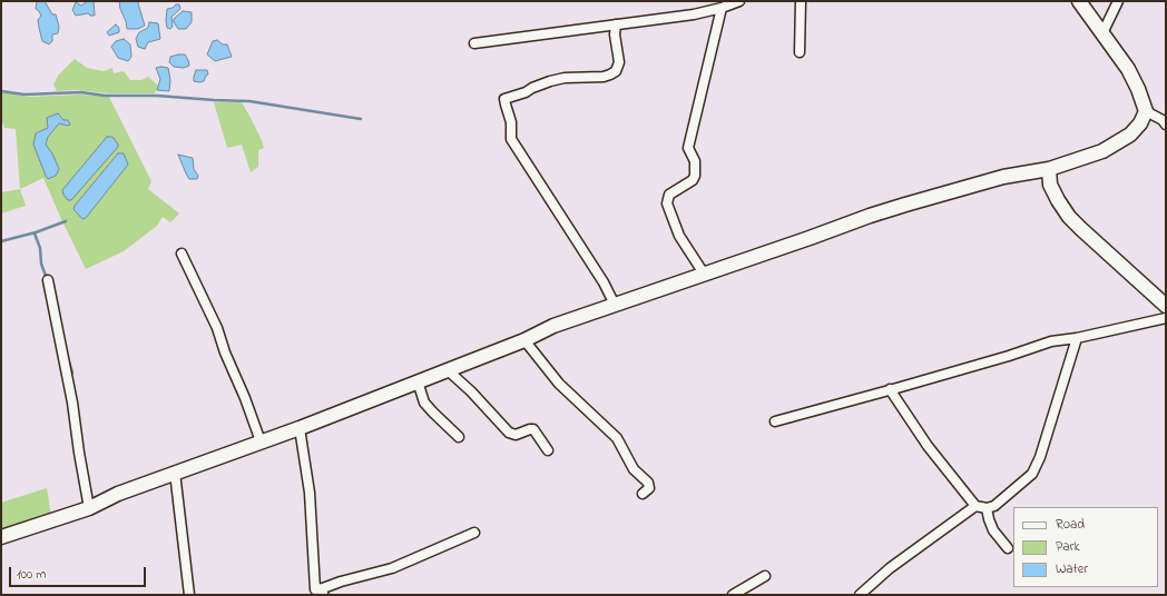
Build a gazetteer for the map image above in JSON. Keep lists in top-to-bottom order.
{
  "legend": ["Road", "Park", "Water"],
  "scale_bar": "100 m"
}
